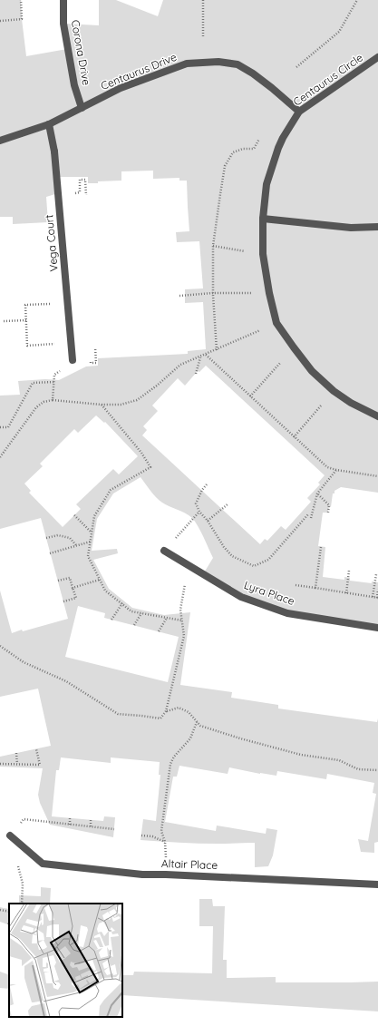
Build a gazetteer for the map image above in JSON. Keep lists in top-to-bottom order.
{
  "streets": {
    "street": [
      "Corona Drive",
      "Centaurus Drive",
      "Centaurus Circle",
      "Vega Court",
      "Lyra Place",
      "Altair Place"
    ]
  },
  "crossings": [
    ["Corona Drive", "Centaurus Drive"],
    ["Centaurus Drive", "Centaurus Circle"],
    ["Centaurus Drive", "Vega Court"]
  ]
}
